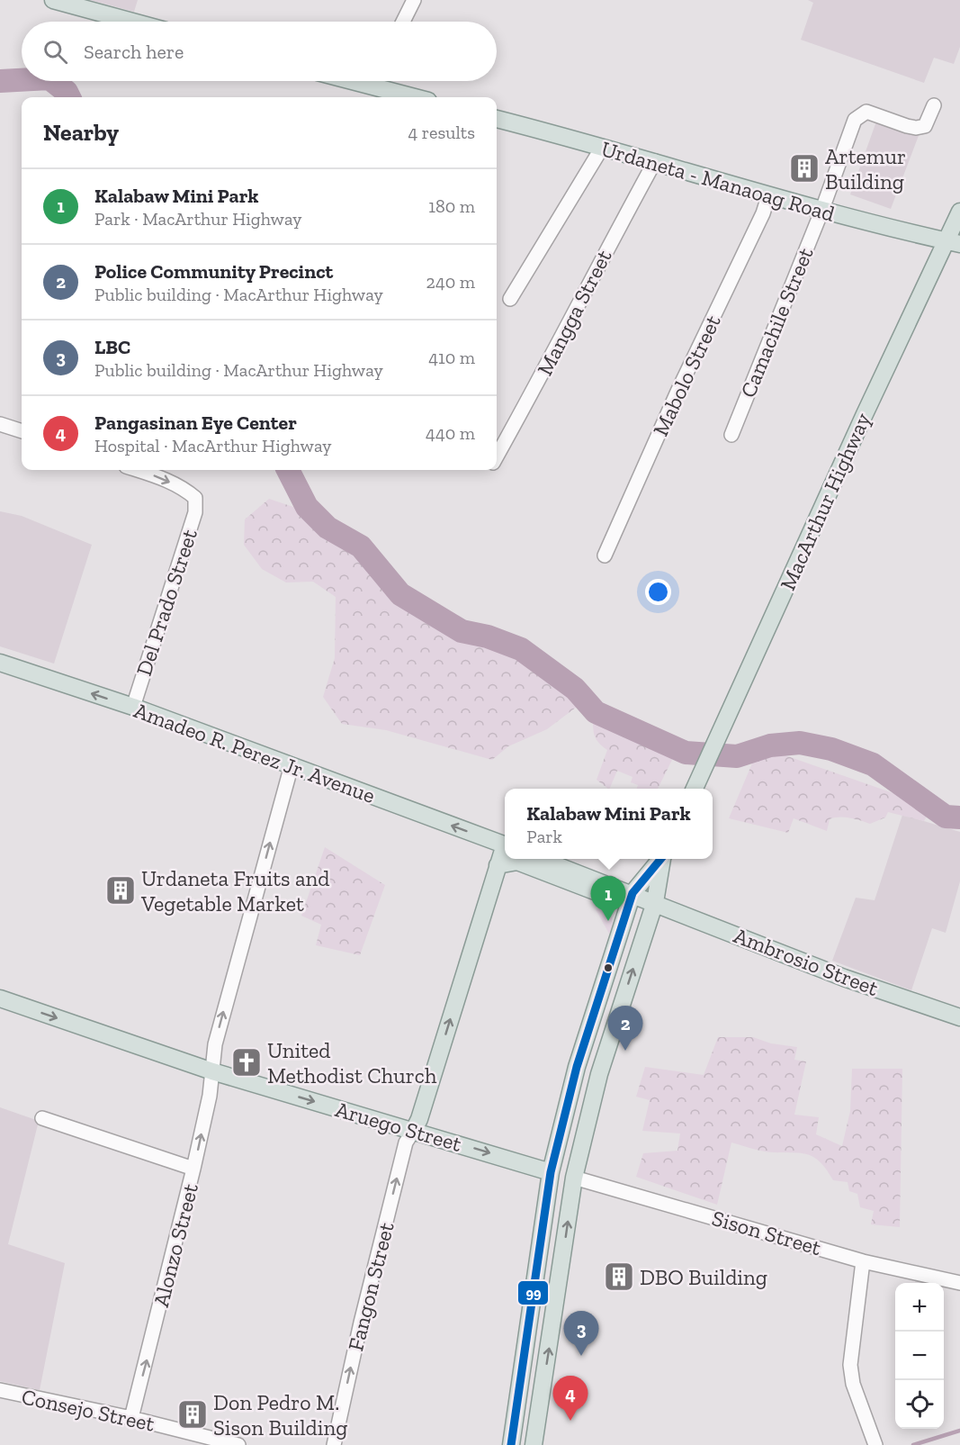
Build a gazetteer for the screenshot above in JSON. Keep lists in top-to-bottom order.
{
  "streets": {
    "main road": [
      "Urdaneta - Manaoag Road",
      "MacArthur Highway",
      "Amadeo R. Perez Jr. Avenue",
      "Ambrosio Street",
      "Aruego Street"
    ],
    "street": [
      "Mangga Street",
      "Camachile Street",
      "Mabolo Street",
      "Del Prado Street",
      "Sison Street",
      "Alonzo Street",
      "Fangon Street",
      "Consejo Street"
    ]
  },
  "crossings": [
    ["Urdaneta - Manaoag Road", "Mangga Street"],
    ["Urdaneta - Manaoag Road", "Camachile Street"],
    ["Urdaneta - Manaoag Road", "Mabolo Street"],
    ["Urdaneta - Manaoag Road", "MacArthur Highway"],
    ["Del Prado Street", "Amadeo R. Perez Jr. Avenue"],
    ["Amadeo R. Perez Jr. Avenue", "Alonzo Street"],
    ["Aruego Street", "Alonzo Street"],
    ["Aruego Street", "Fangon Street"],
    ["Alonzo Street", "Consejo Street"]
  ],
  "one_way": [
    "Del Prado Street",
    "Amadeo R. Perez Jr. Avenue",
    "Aruego Street",
    "Alonzo Street",
    "Fangon Street"
  ],
  "places": {
    "building": [
      "Artemur Building",
      "Urdaneta Fruits and Vegetable Market",
      "DBO Building",
      "Don Pedro M. Sison Building"
    ],
    "church": ["United Methodist Church"]
  },
  "lines": ["transit line 99"],
  "page": {
    "search": "Search here",
    "heading": ["Nearby", "4 results"],
    "list": [
      {
        "mark": "1",
        "name": "Kalabaw Mini Park",
        "note": "Park · MacArthur Highway",
        "value": "180 m"
      },
      {
        "mark": "2",
        "name": "Police Community Precinct",
        "note": "Public building · MacArthur Highway",
        "value": "240 m"
      },
      {
        "mark": "3",
        "name": "LBC",
        "note": "Public building · MacArthur Highway",
        "value": "410 m"
      },
      {
        "mark": "4",
        "name": "Pangasinan Eye Center",
        "note": "Hospital · MacArthur Highway",
        "value": "440 m"
      }
    ],
    "popup": ["Kalabaw Mini Park", "Park"],
    "pins": [
      "1",
      "2",
      "3",
      "4"
    ],
    "map_buttons": ["+", "−"]
  }
}
